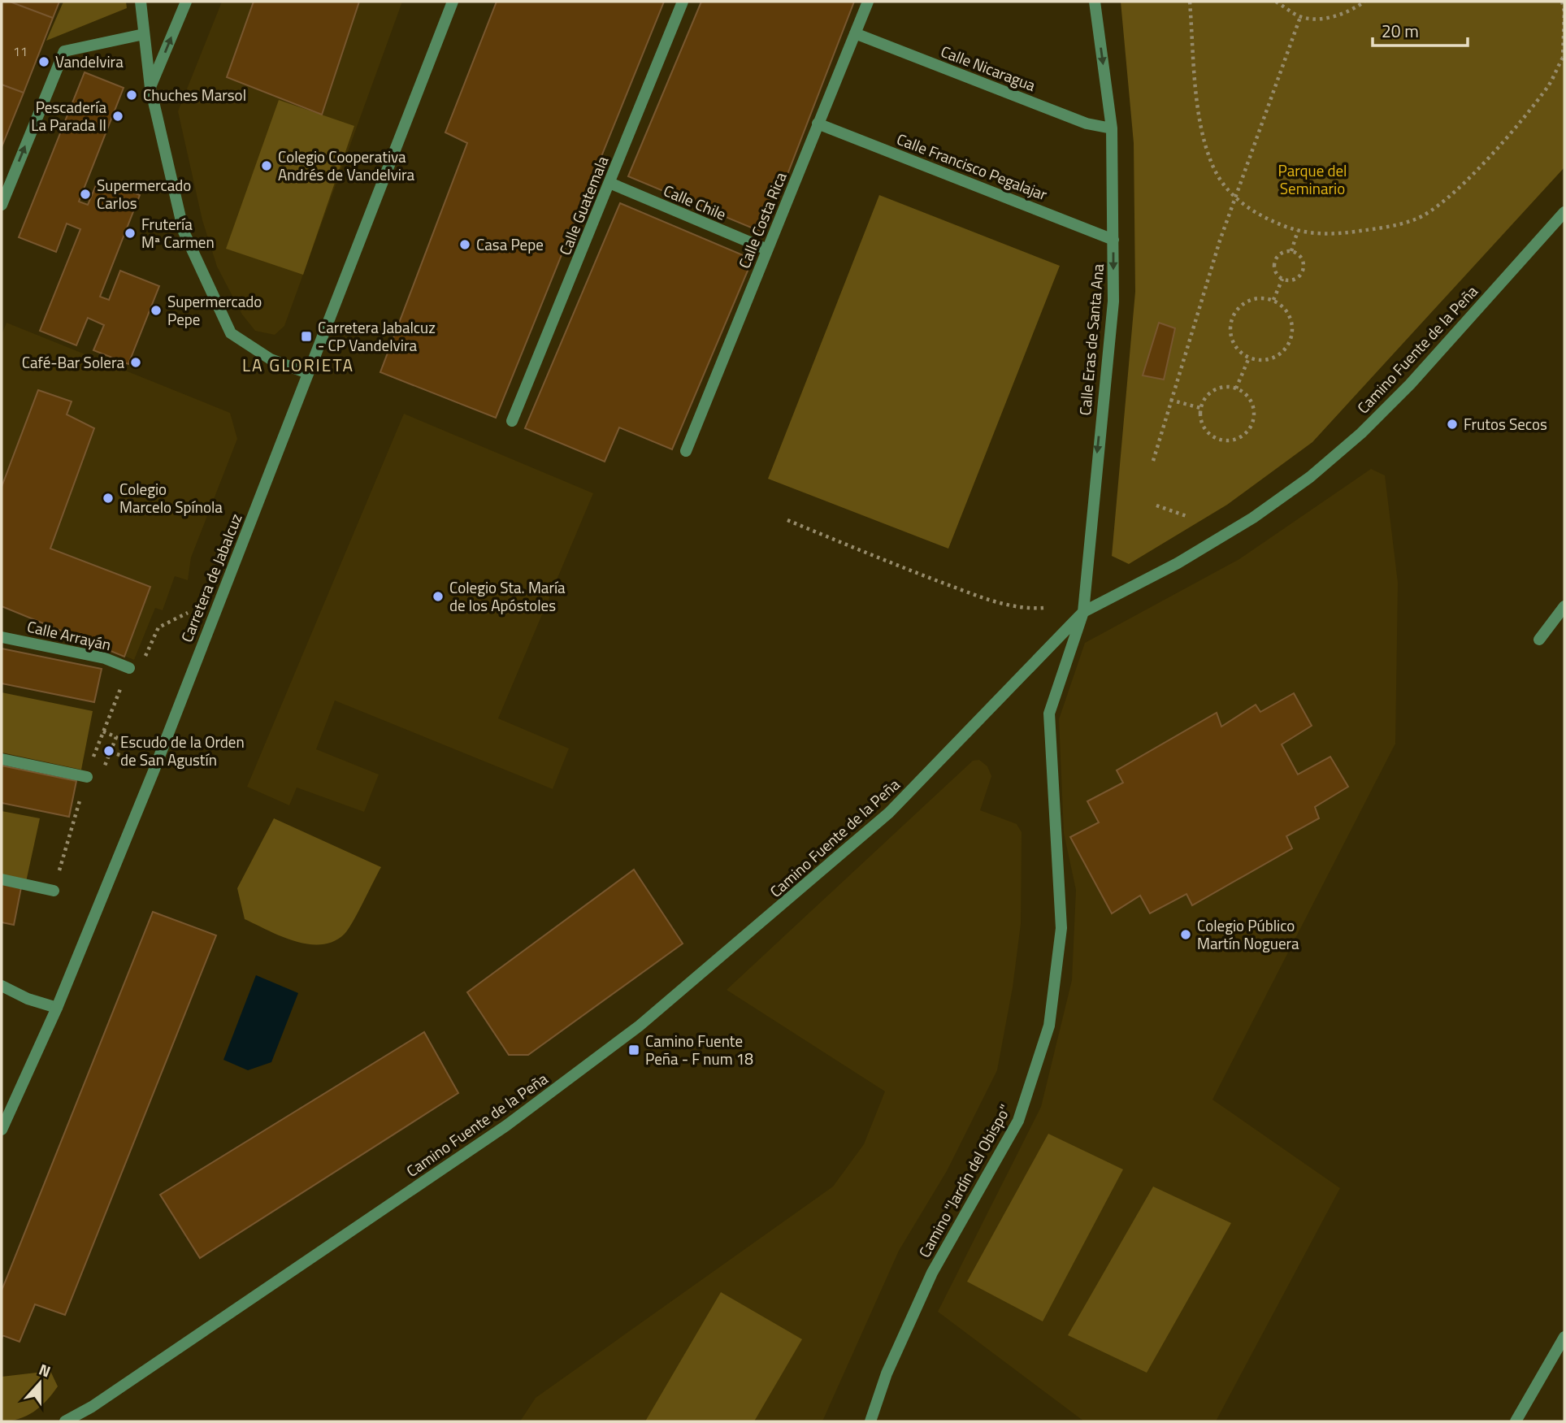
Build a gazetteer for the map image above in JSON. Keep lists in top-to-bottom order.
{
  "streets": {
    "street": [
      "Calle Nicaragua",
      "Calle Francisco Pegalajar",
      "Calle Chile",
      "Calle Guatemala",
      "Calle Costa Rica",
      "Calle Eras de Santa Ana",
      "Camino Fuente de la Peña",
      "Carretera de Jabalcuz",
      "Calle Arrayán",
      "Camino \"Jardín del Obispo\""
    ]
  },
  "crossings": [
    ["Calle Nicaragua", "Calle Costa Rica"],
    ["Calle Nicaragua", "Calle Eras de Santa Ana"],
    ["Calle Francisco Pegalajar", "Calle Costa Rica"],
    ["Calle Francisco Pegalajar", "Calle Eras de Santa Ana"],
    ["Calle Chile", "Calle Guatemala"],
    ["Calle Chile", "Calle Costa Rica"],
    ["Calle Eras de Santa Ana", "Camino Fuente de la Peña"],
    ["Calle Eras de Santa Ana", "Camino \"Jardín del Obispo\""],
    ["Camino Fuente de la Peña", "Camino \"Jardín del Obispo\""]
  ],
  "one_way": ["Calle Eras de Santa Ana"],
  "districts": ["LA GLORIETA"],
  "parks": ["Parque del Seminario"],
  "places": {
    "other": [
      "Vandelvira",
      "Chuches Marsol",
      "Pescadería La Parada II",
      "Colegio Cooperativa Andrés de Vandelvira",
      "Supermercado Carlos",
      "Frutería Mª Carmen",
      "Casa Pepe",
      "Supermercado Pepe",
      "Café-Bar Solera",
      "Frutos Secos",
      "Colegio Marcelo Spínola",
      "Colegio Sta. María de los Apóstoles",
      "Escudo de la Orden de San Agustín",
      "Colegio Público Martín Noguera"
    ],
    "transit": ["Carretera Jabalcuz - CP Vandelvira", "Camino Fuente Peña - F num 18"]
  },
  "house_numbers": ["11"],
  "scale_bar": "20 m",
  "north": "top"
}
